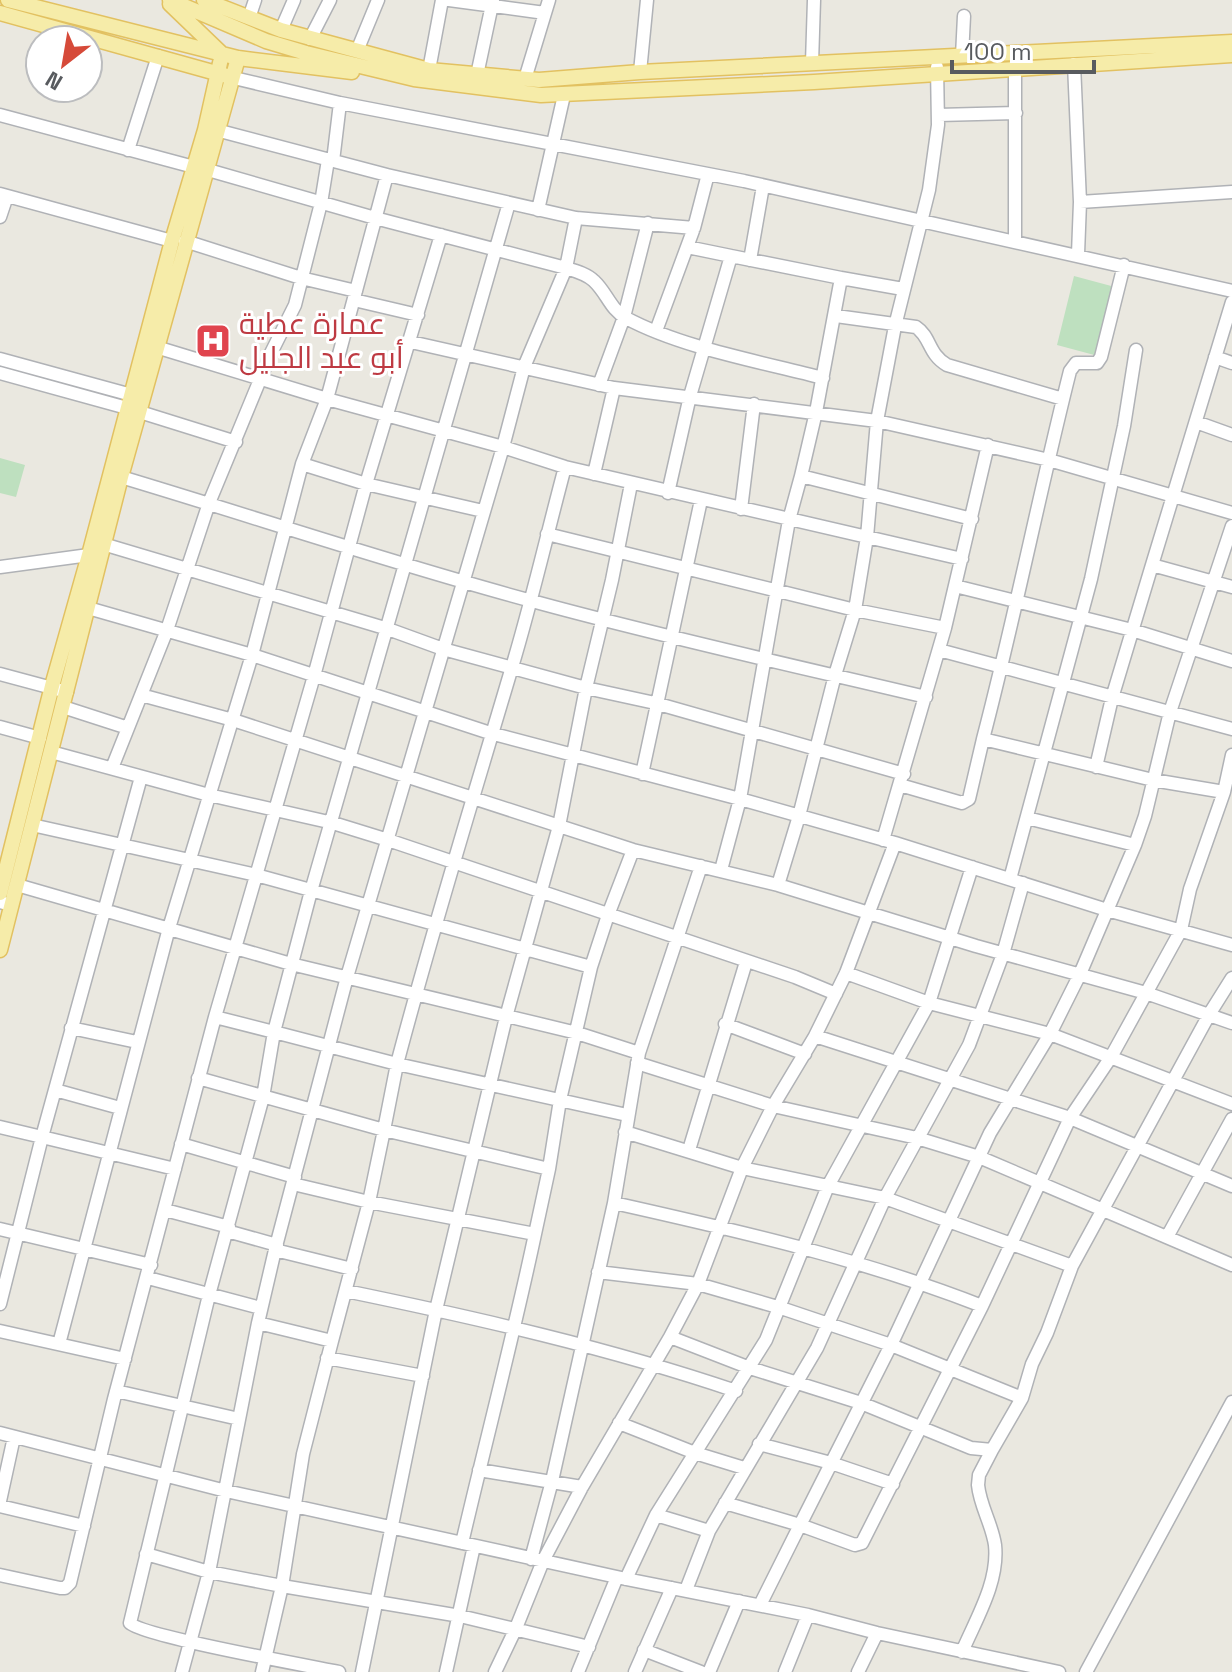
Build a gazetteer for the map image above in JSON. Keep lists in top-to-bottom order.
{
  "places": {
    "hospital": ["عمارة عطية أبو عبد الجليل"]
  },
  "scale_bar": "100 m",
  "north": "bottom left"
}
